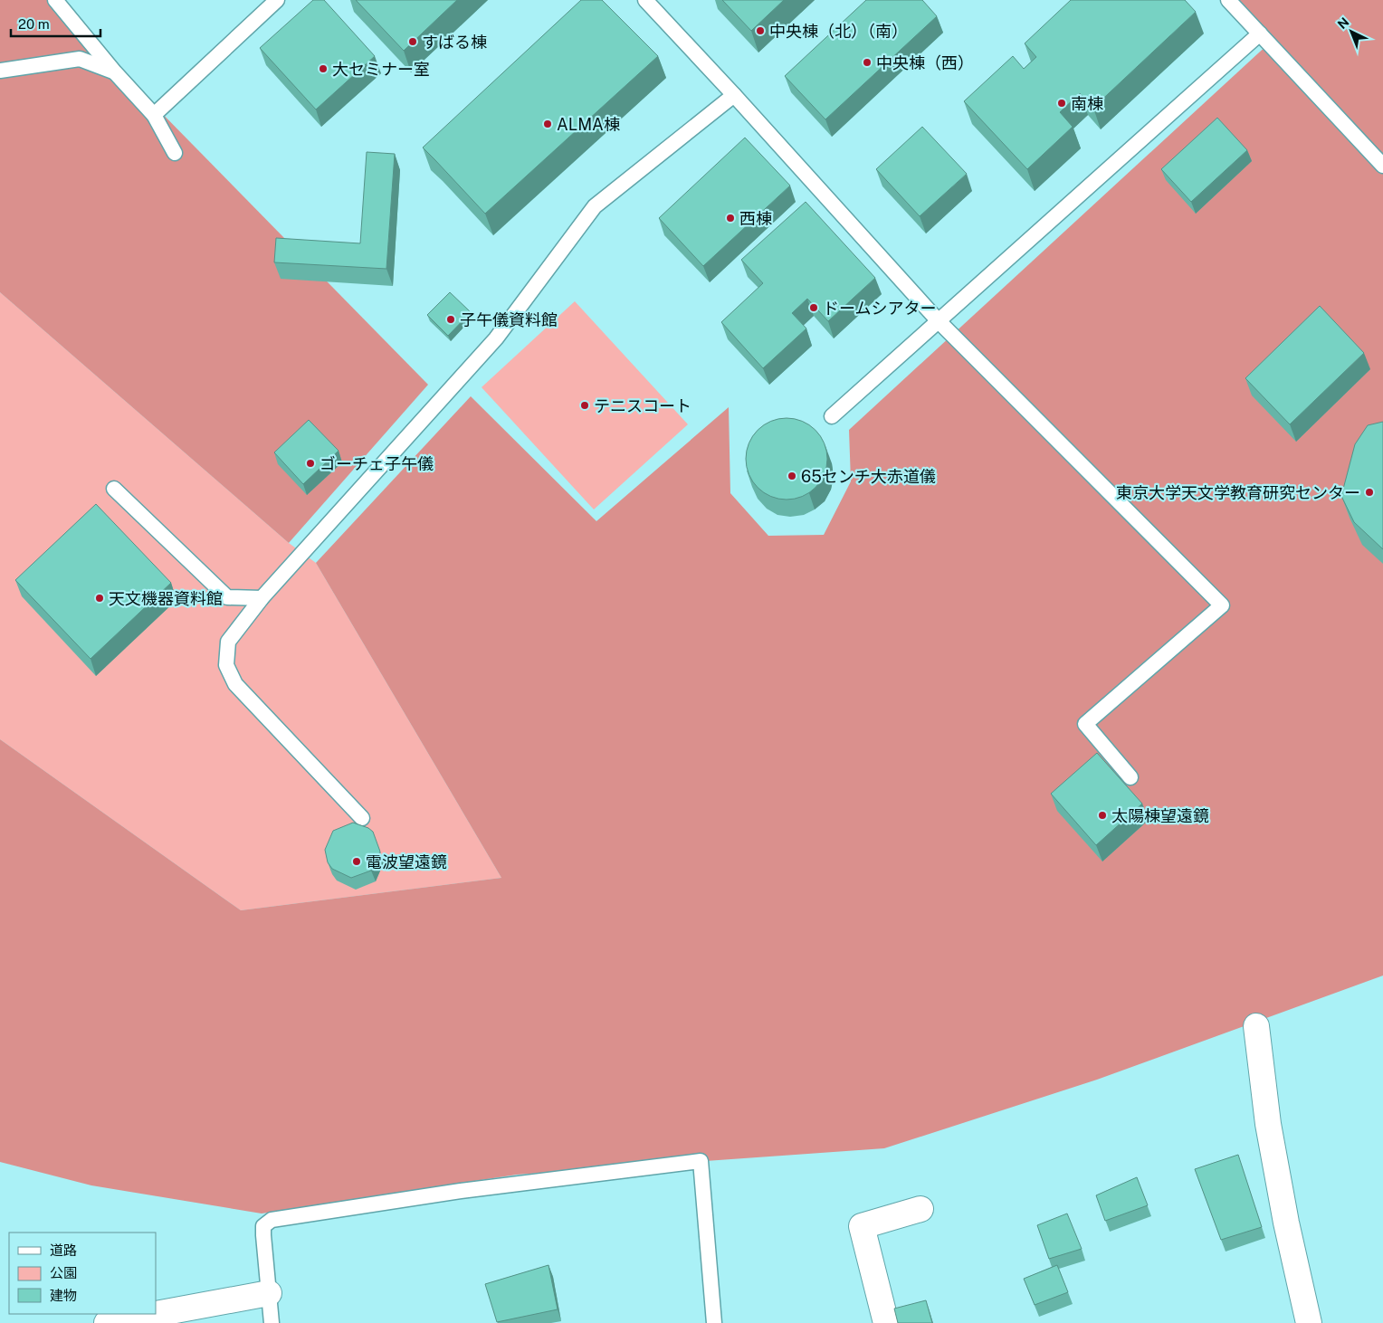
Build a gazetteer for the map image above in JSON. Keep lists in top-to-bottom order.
{
  "places": [
    "中央棟（北）（南）",
    "すばる棟",
    "中央棟（西）",
    "大セミナー室",
    "南棟",
    "ALMA棟",
    "西棟",
    "ドームシアター",
    "子午儀資料館",
    "テニスコート",
    "ゴーチェ子午儀",
    "65センチ大赤道儀",
    "東京大学天文学教育研究センター",
    "天文機器資料館",
    "太陽棟望遠鏡",
    "電波望遠鏡"
  ],
  "legend": ["道路", "公園", "建物"],
  "scale_bar": "20 m",
  "north": "top left"
}
